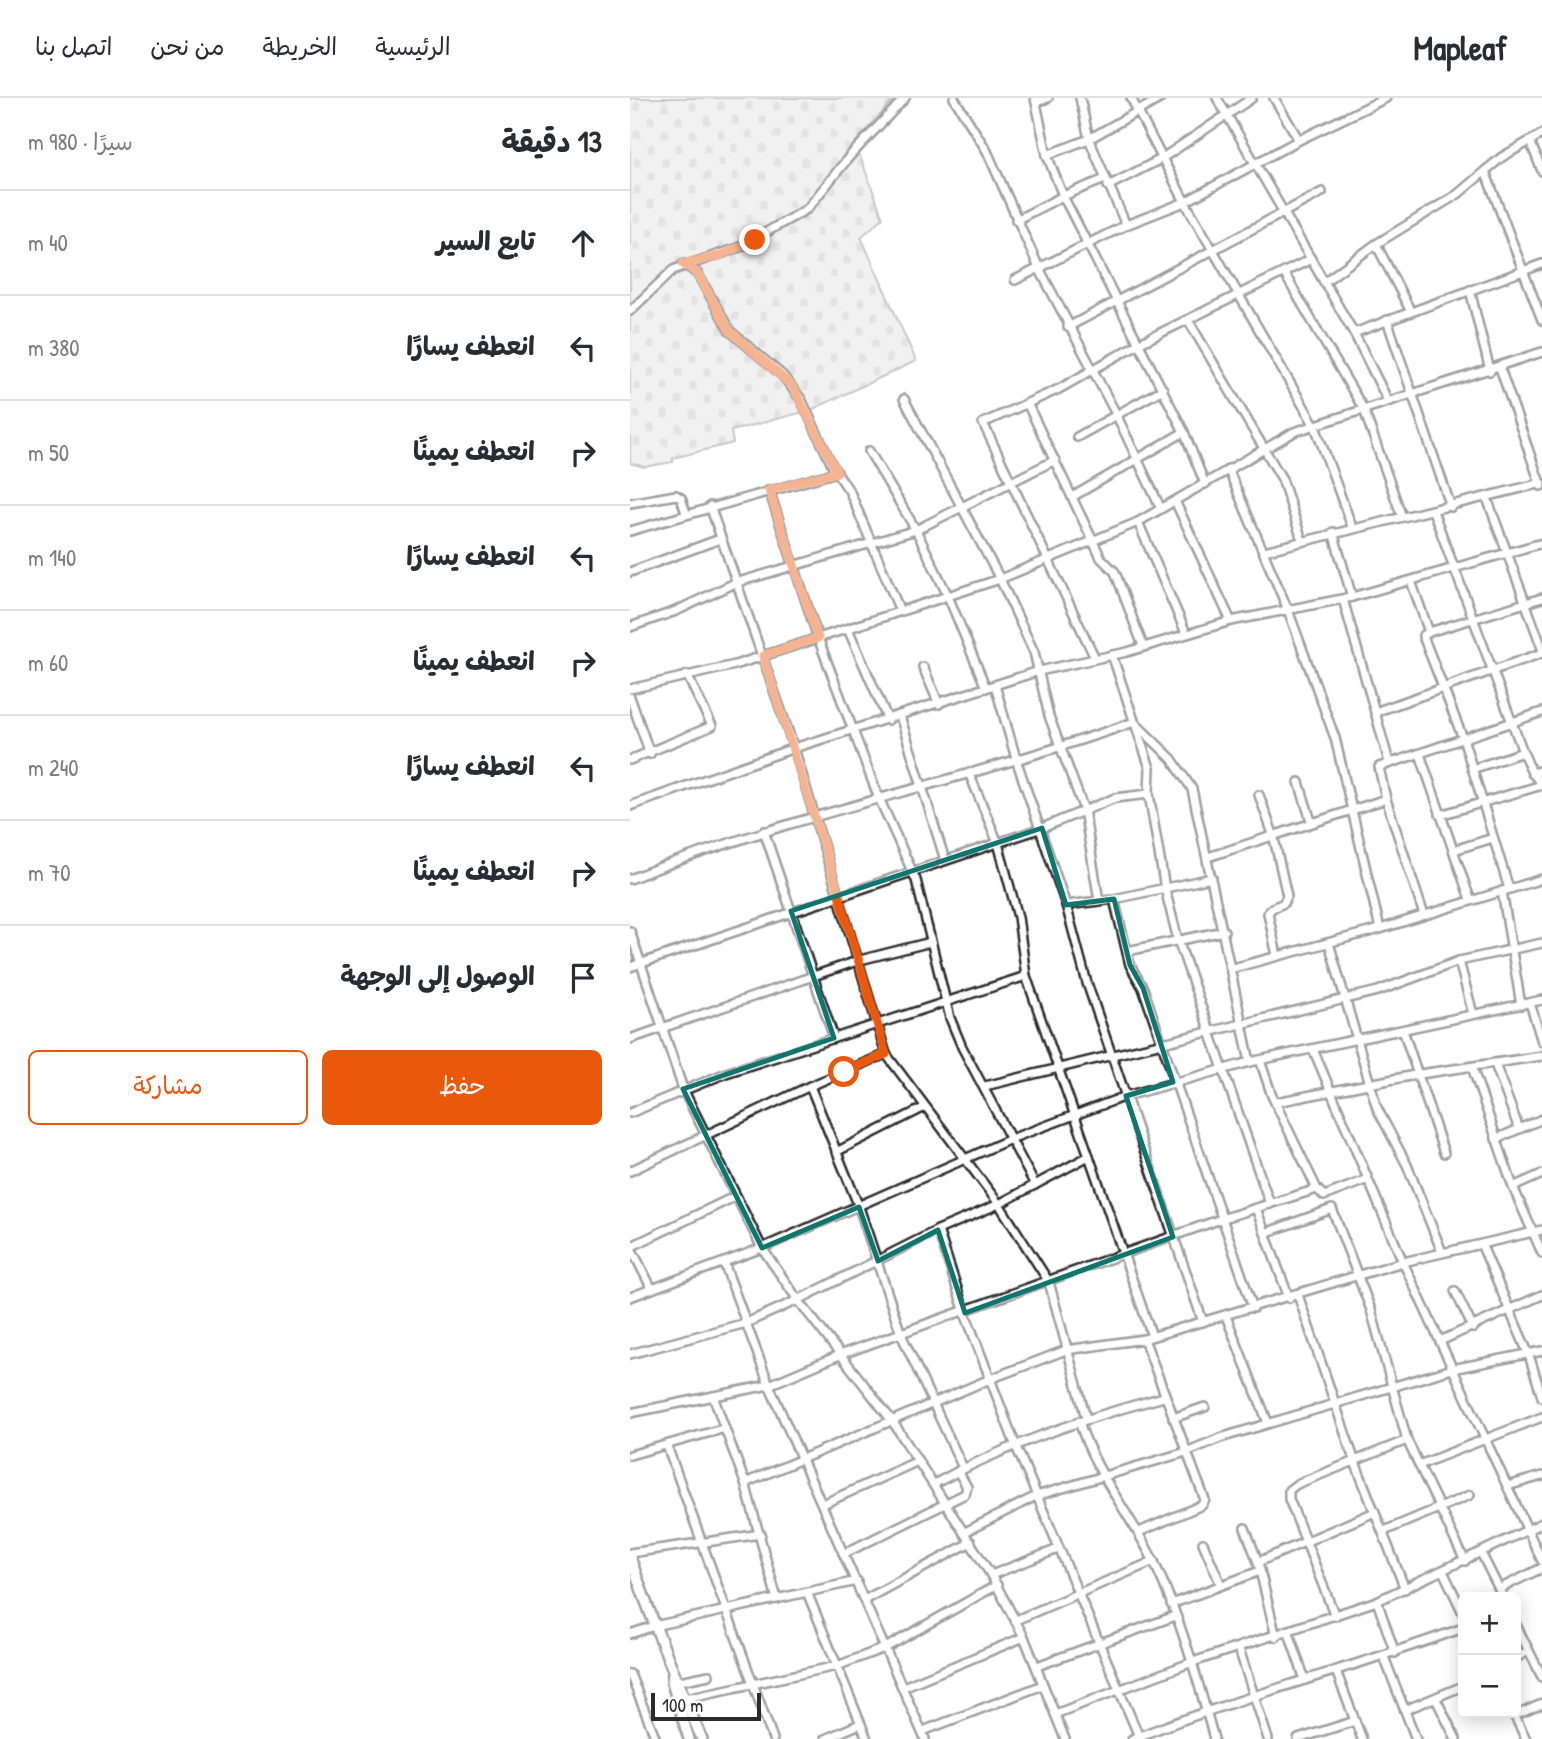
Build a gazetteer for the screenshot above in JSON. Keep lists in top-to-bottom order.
{
  "scale_bar": "100 m",
  "page": {
    "header": "Mapleaf",
    "nav": [
      "الرئيسية",
      "الخريطة",
      "من نحن",
      "اتصل بنا"
    ],
    "heading": ["13 دقيقة", "سيرًا · 980 m"],
    "list": [
      ["تابع السير", "40 m"],
      ["انعطف يسارًا", "380 m"],
      ["انعطف يمينًا", "50 m"],
      ["انعطف يسارًا", "140 m"],
      ["انعطف يمينًا", "60 m"],
      ["انعطف يسارًا", "240 m"],
      ["انعطف يمينًا", "70 m"],
      "الوصول إلى الوجهة"
    ],
    "buttons": ["حفظ", "مشاركة"],
    "map_buttons": ["+", "−"],
    "scale": "100 m"
  }
}
